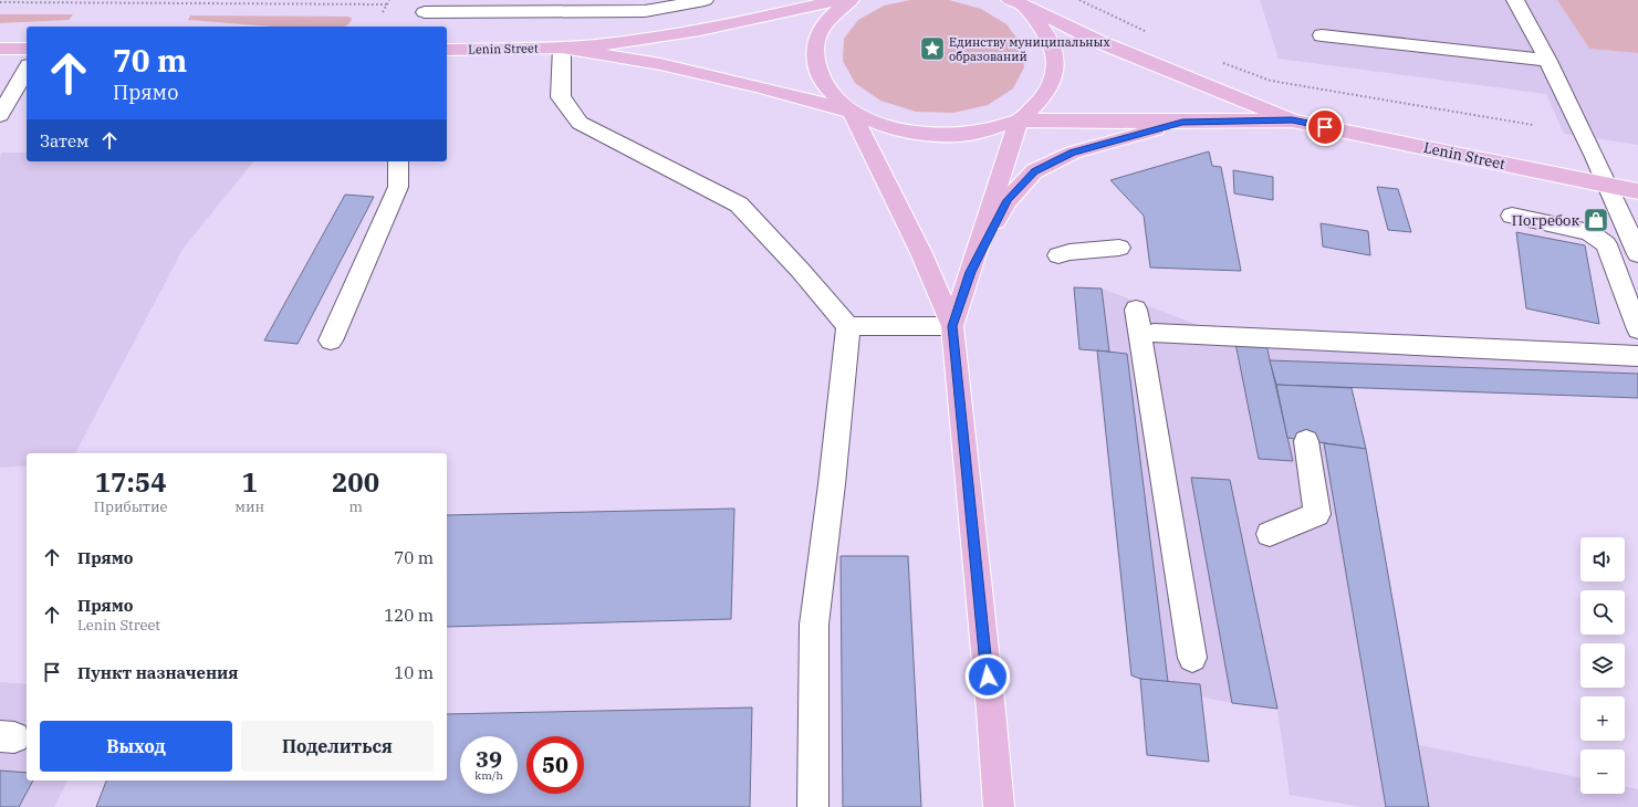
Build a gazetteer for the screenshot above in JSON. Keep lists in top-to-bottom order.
{
  "streets": {
    "main road": ["Lenin Street"]
  },
  "places": {
    "place": ["Единству муниципальных образований"],
    "shop": ["Погребок"]
  },
  "page": {
    "turn": ["70 m", "Прямо"],
    "then": "Затем",
    "eta": [
      "17:54",
      "Прибытие",
      "1",
      "мин",
      "200",
      "m"
    ],
    "list": [
      {
        "name": "Прямо",
        "value": "70 m"
      },
      {
        "name": "Прямо",
        "note": "Lenin Street",
        "value": "120 m"
      },
      {
        "name": "Пункт назначения",
        "value": "10 m"
      }
    ],
    "map_buttons": ["+", "−"],
    "buttons": ["Выход", "Поделиться"],
    "speed": "39 km/h",
    "limit": "50"
  }
}
